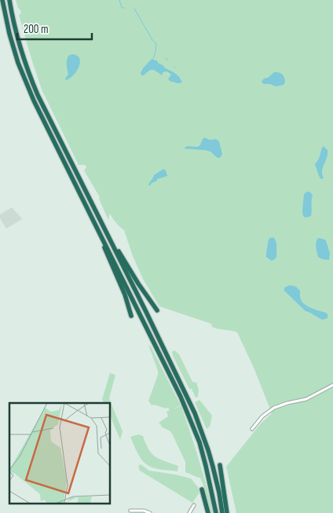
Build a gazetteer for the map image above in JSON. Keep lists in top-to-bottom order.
{
  "scale_bar": "200 m"
}
